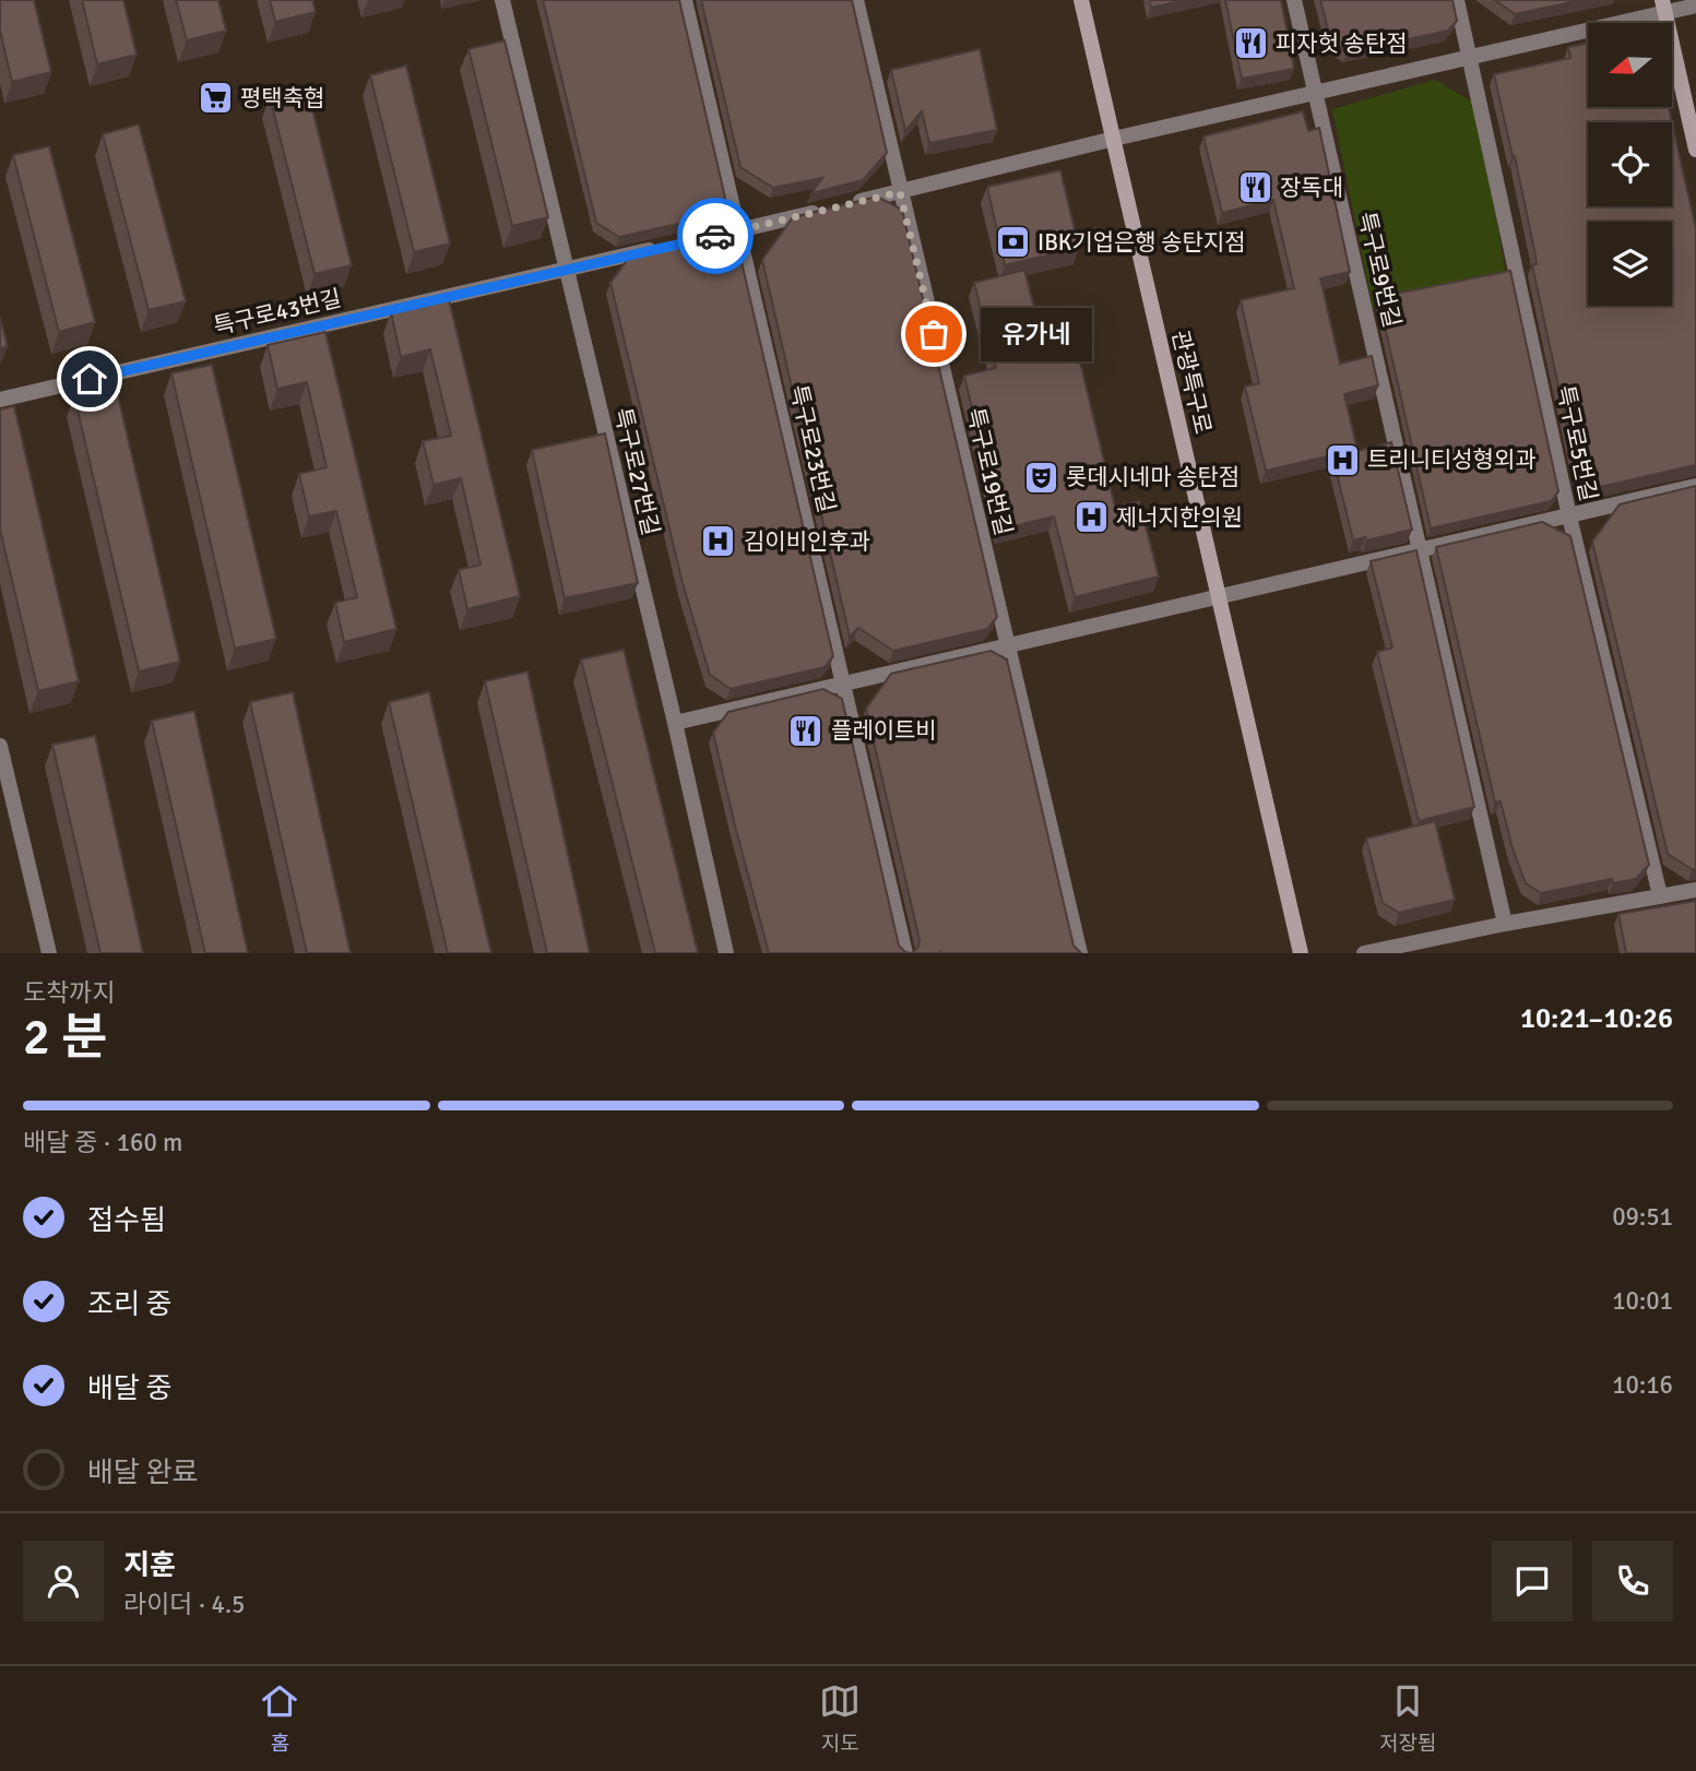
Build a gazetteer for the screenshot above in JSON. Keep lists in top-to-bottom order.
{
  "streets": {
    "street": [
      "특구로9번길",
      "특구로43번길",
      "관광특구로",
      "특구로5번길",
      "특구로23번길",
      "특구로27번길",
      "특구로19번길"
    ]
  },
  "crossings": [
    ["특구로9번길", "특구로43번길"],
    ["특구로43번길", "관광특구로"],
    ["특구로43번길", "특구로5번길"],
    ["특구로43번길", "특구로23번길"],
    ["특구로43번길", "특구로27번길"],
    ["특구로43번길", "특구로19번길"]
  ],
  "places": {
    "restaurant": ["피자헛 송탄점", "장독대", "플레이트비"],
    "supermarket": ["평택축협"],
    "bank": ["IBK기업은행 송탄지점"],
    "other": ["유가네"],
    "hospital": ["트리니티성형외과", "제너지한의원", "김이비인후과"],
    "theatre": ["롯데시네마 송탄점"]
  },
  "north": "left",
  "page": {
    "bubble": "유가네",
    "heading": ["2 분", "도착까지", "10:21–10:26"],
    "panel": ["지훈", "라이더 · 4.5"],
    "bar": "배달 중 · 160 m",
    "list": [
      ["접수됨", "09:51"],
      ["조리 중", "10:01"],
      ["배달 중", "10:16"],
      "배달 완료"
    ],
    "tabs": ["홈", "지도", "저장됨"]
  }
}
